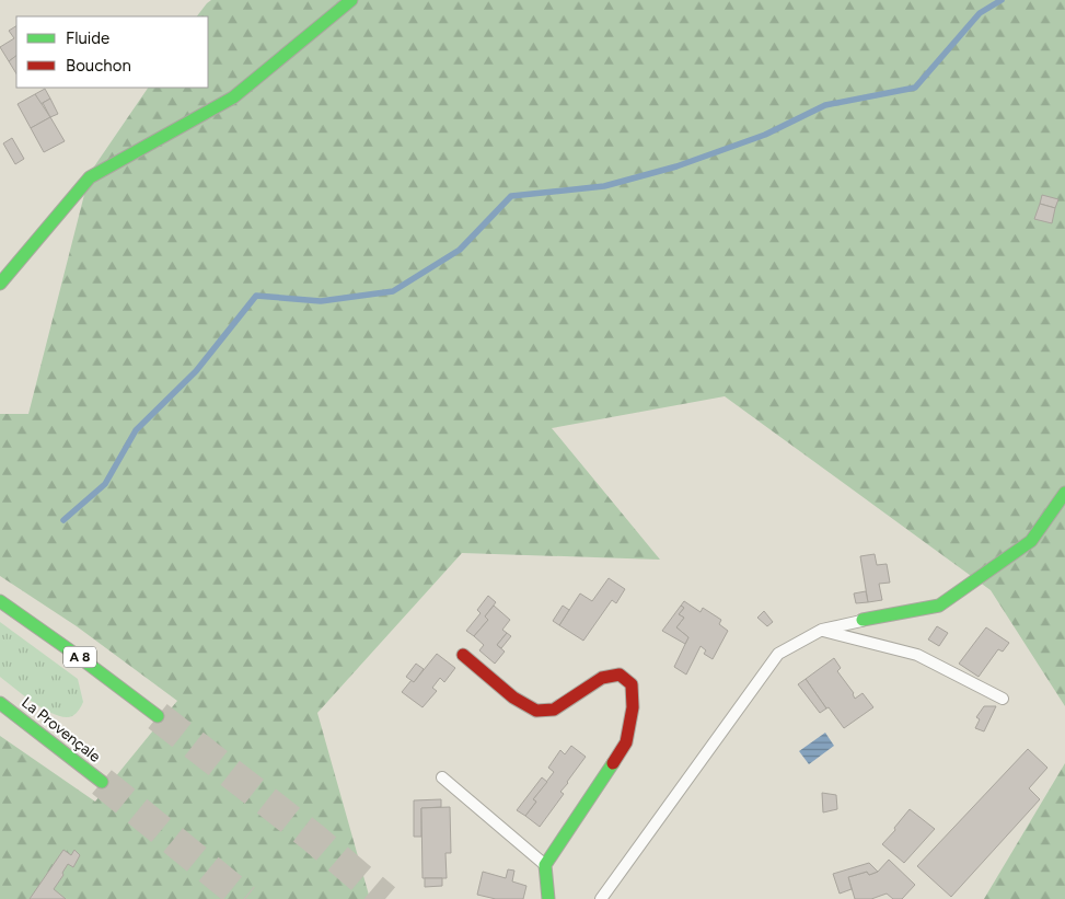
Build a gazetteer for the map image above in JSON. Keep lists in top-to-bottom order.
{
  "streets": {
    "main road": ["A 8", "La Provençale"]
  },
  "legend": ["Fluide", "Bouchon"]
}
